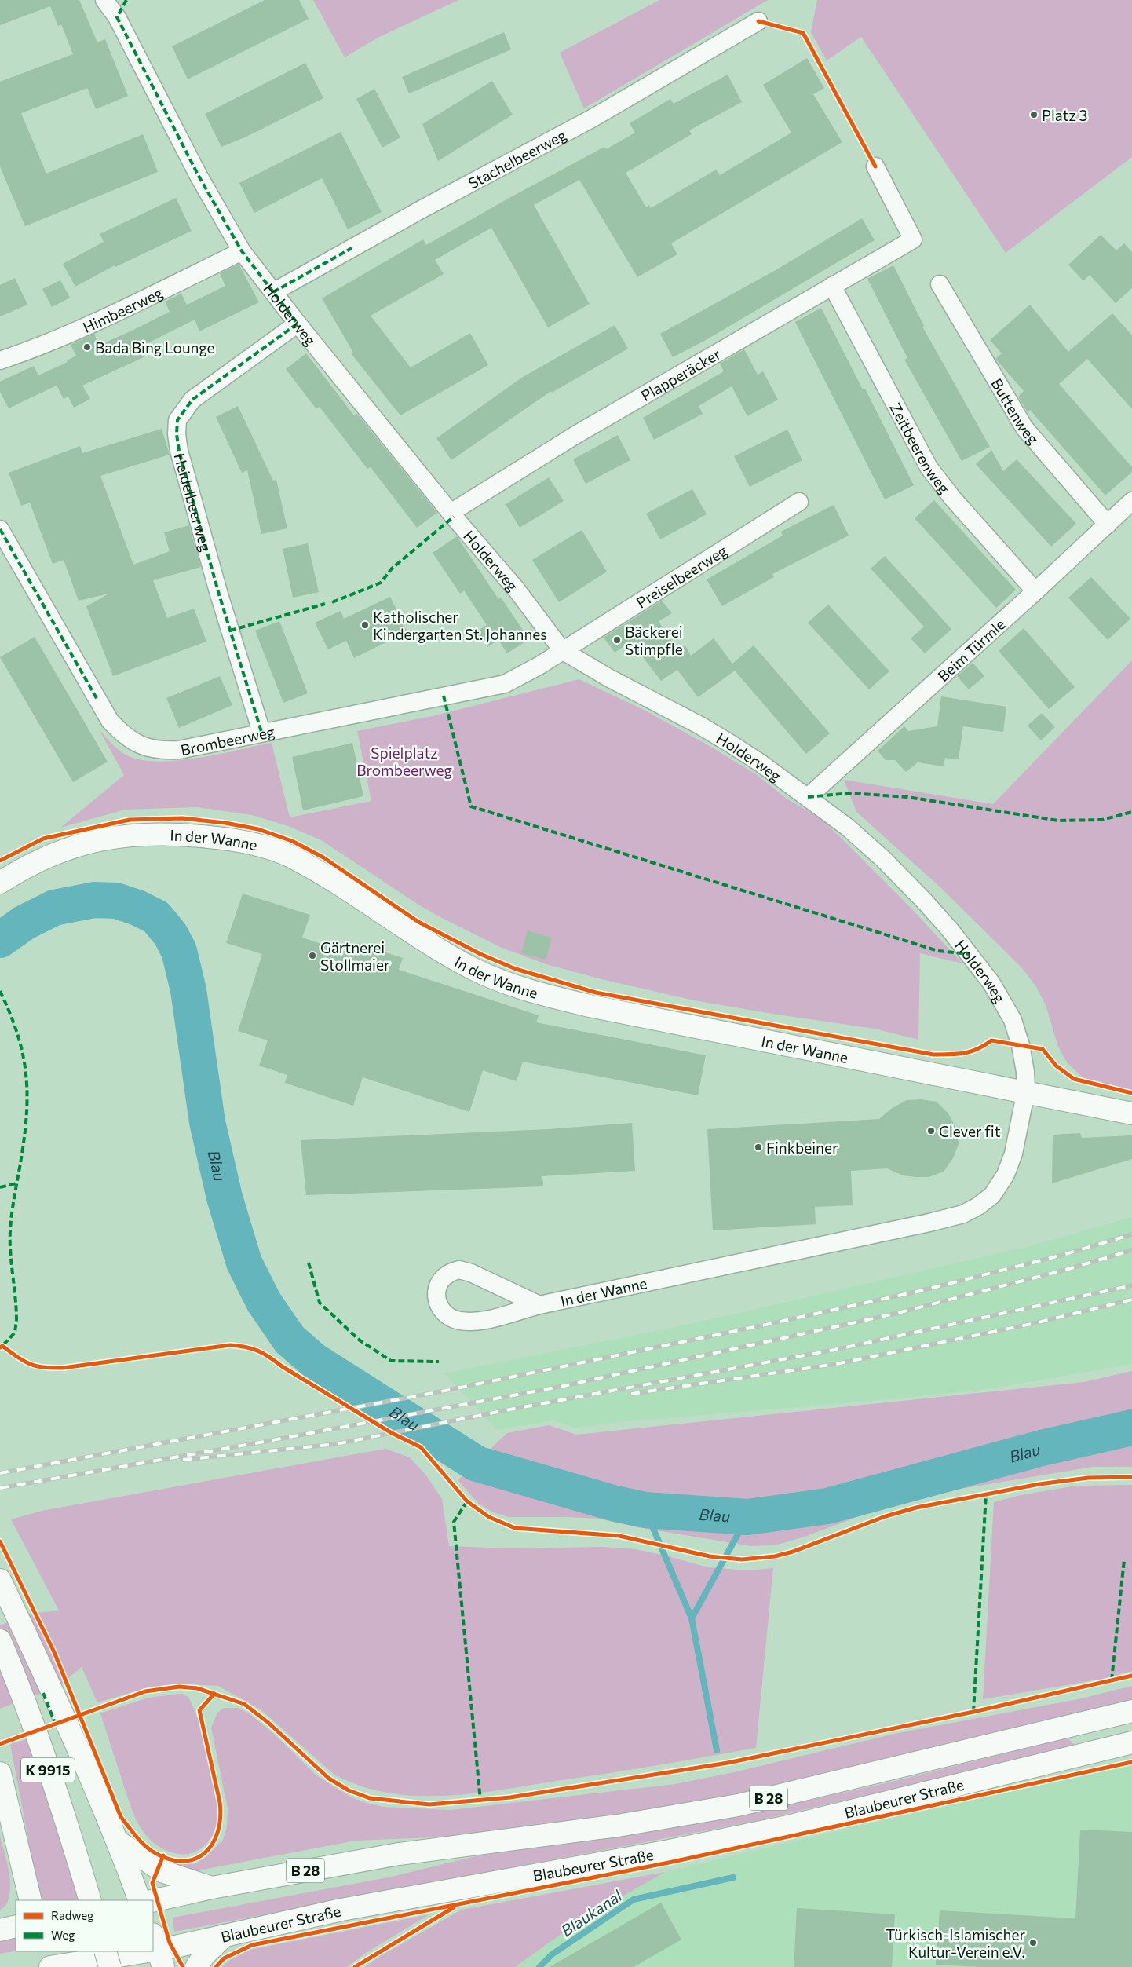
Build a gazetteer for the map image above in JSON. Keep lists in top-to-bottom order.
{
  "streets": {
    "main road": [
      "In der Wanne",
      "K 9915",
      "B 28",
      "Blaubeurer Straße"
    ],
    "street": [
      "Stachelbeerweg",
      "Himbeerweg",
      "Holderweg",
      "Plapperäcker",
      "Buttenweg",
      "Zeitbeerenweg",
      "Heidelbeerweg",
      "Preiselbeerweg",
      "Beim Türmle",
      "Brombeerweg"
    ]
  },
  "crossings": [
    ["Stachelbeerweg", "Holderweg"],
    ["Himbeerweg", "Holderweg"],
    ["Holderweg", "Plapperäcker"],
    ["Holderweg", "Heidelbeerweg"],
    ["Holderweg", "Preiselbeerweg"],
    ["Holderweg", "Beim Türmle"],
    ["Holderweg", "Brombeerweg"],
    ["Holderweg", "In der Wanne"],
    ["Plapperäcker", "Zeitbeerenweg"],
    ["Buttenweg", "Beim Türmle"],
    ["Zeitbeerenweg", "Beim Türmle"],
    ["Heidelbeerweg", "Brombeerweg"],
    ["Preiselbeerweg", "Brombeerweg"]
  ],
  "water": ["Blau", "Blaukanal"],
  "parks": ["Spielplatz Brombeerweg"],
  "places": [
    "Platz 3",
    "Bada Bing Lounge",
    "Katholischer Kindergarten St. Johannes",
    "Bäckerei Stimpfle",
    "Gärtnerei Stollmaier",
    "Clever fit",
    "Finkbeiner",
    "Türkisch-Islamischer Kultur-Verein e.V."
  ],
  "legend": ["Radweg", "Weg"]
}
